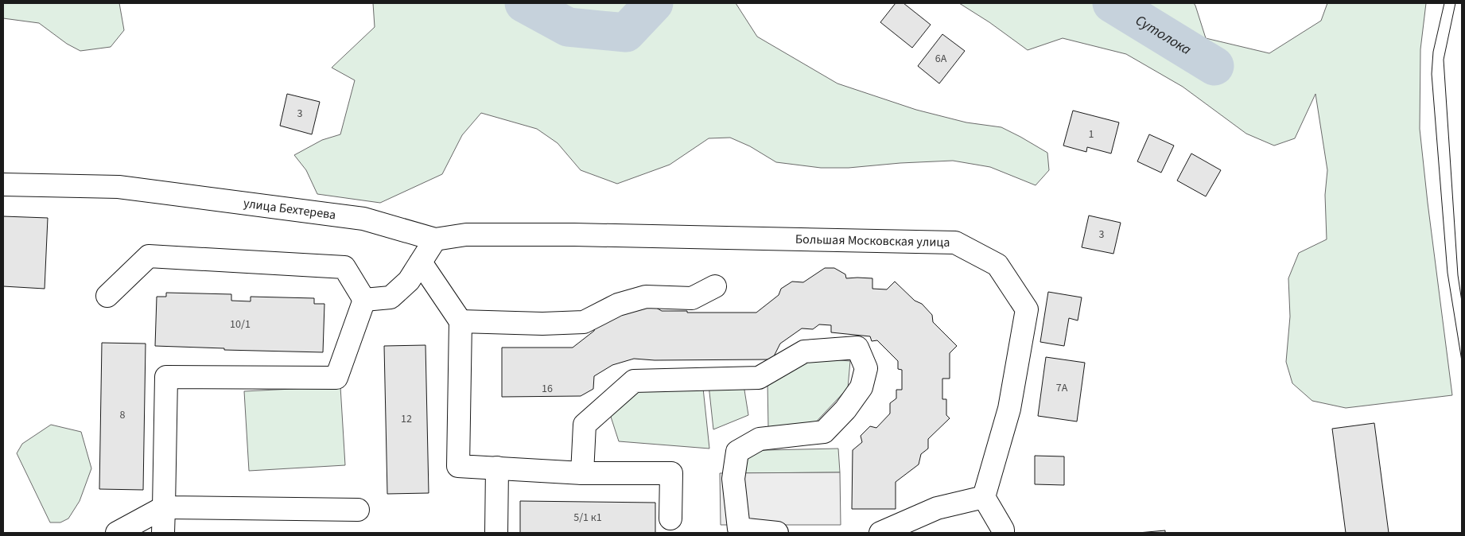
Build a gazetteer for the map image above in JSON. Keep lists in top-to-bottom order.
{
  "streets": {
    "street": ["улица Бехтерева", "Большая Московская улица"]
  },
  "crossings": [
    ["улица Бехтерева", "Большая Московская улица"]
  ],
  "water": ["Сутолока"],
  "house_numbers": [
    "6А",
    "3",
    "1",
    "3",
    "10/1",
    "7А",
    "16",
    "8",
    "12",
    "5/1 к1"
  ]
}
